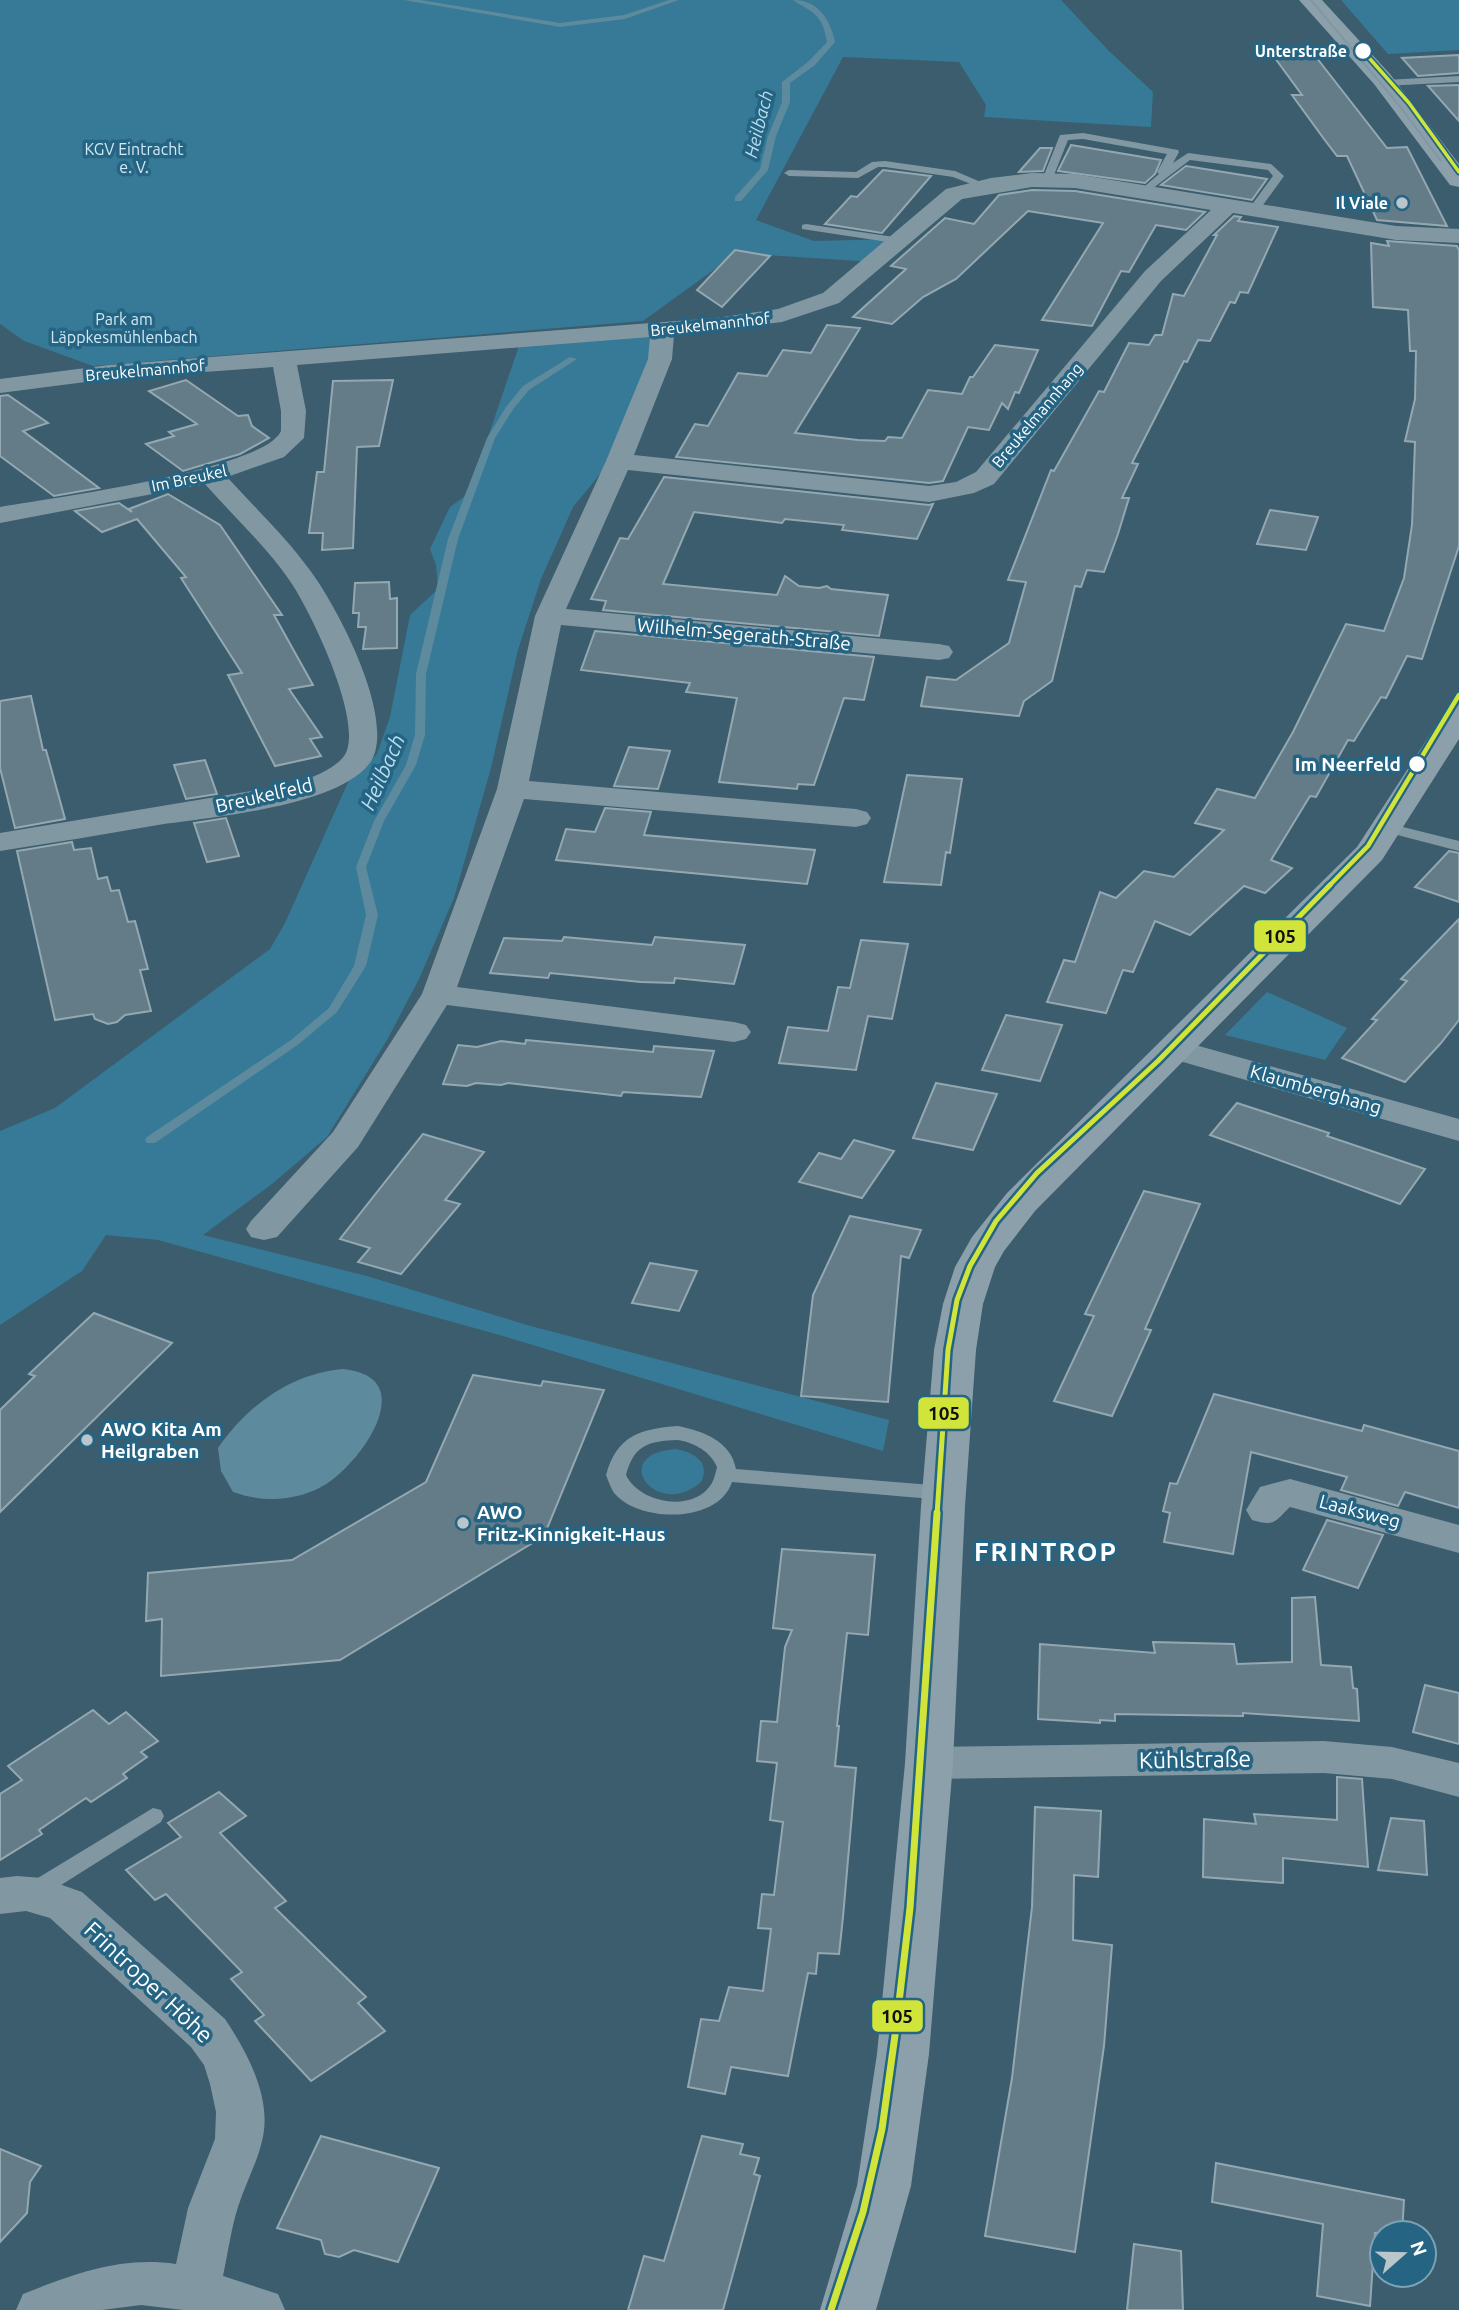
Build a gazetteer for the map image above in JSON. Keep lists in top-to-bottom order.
{
  "streets": {
    "street": [
      "Breukelmannhof",
      "Breukelmannhang",
      "Im Breukel",
      "Wilhelm-Segerath-Straße",
      "Breukelfeld",
      "Klaumberghang",
      "Laaksweg",
      "Kühlstraße",
      "Frintroper Höhe"
    ]
  },
  "crossings": [
    ["Breukelmannhof", "Breukelmannhang"],
    ["Breukelmannhof", "Im Breukel"],
    ["Im Breukel", "Breukelfeld"]
  ],
  "districts": ["FRINTROP"],
  "water": ["Heilbach"],
  "parks": ["KGV Eintracht e. V.", "Park am Läppkesmühlenbach"],
  "places": [
    "Unterstraße",
    "Il Viale",
    "Im Neerfeld",
    "AWO Kita Am Heilgraben",
    "AWO Fritz-Kinnigkeit-Haus"
  ],
  "lines": ["transit line 105"],
  "north": "right"
}
